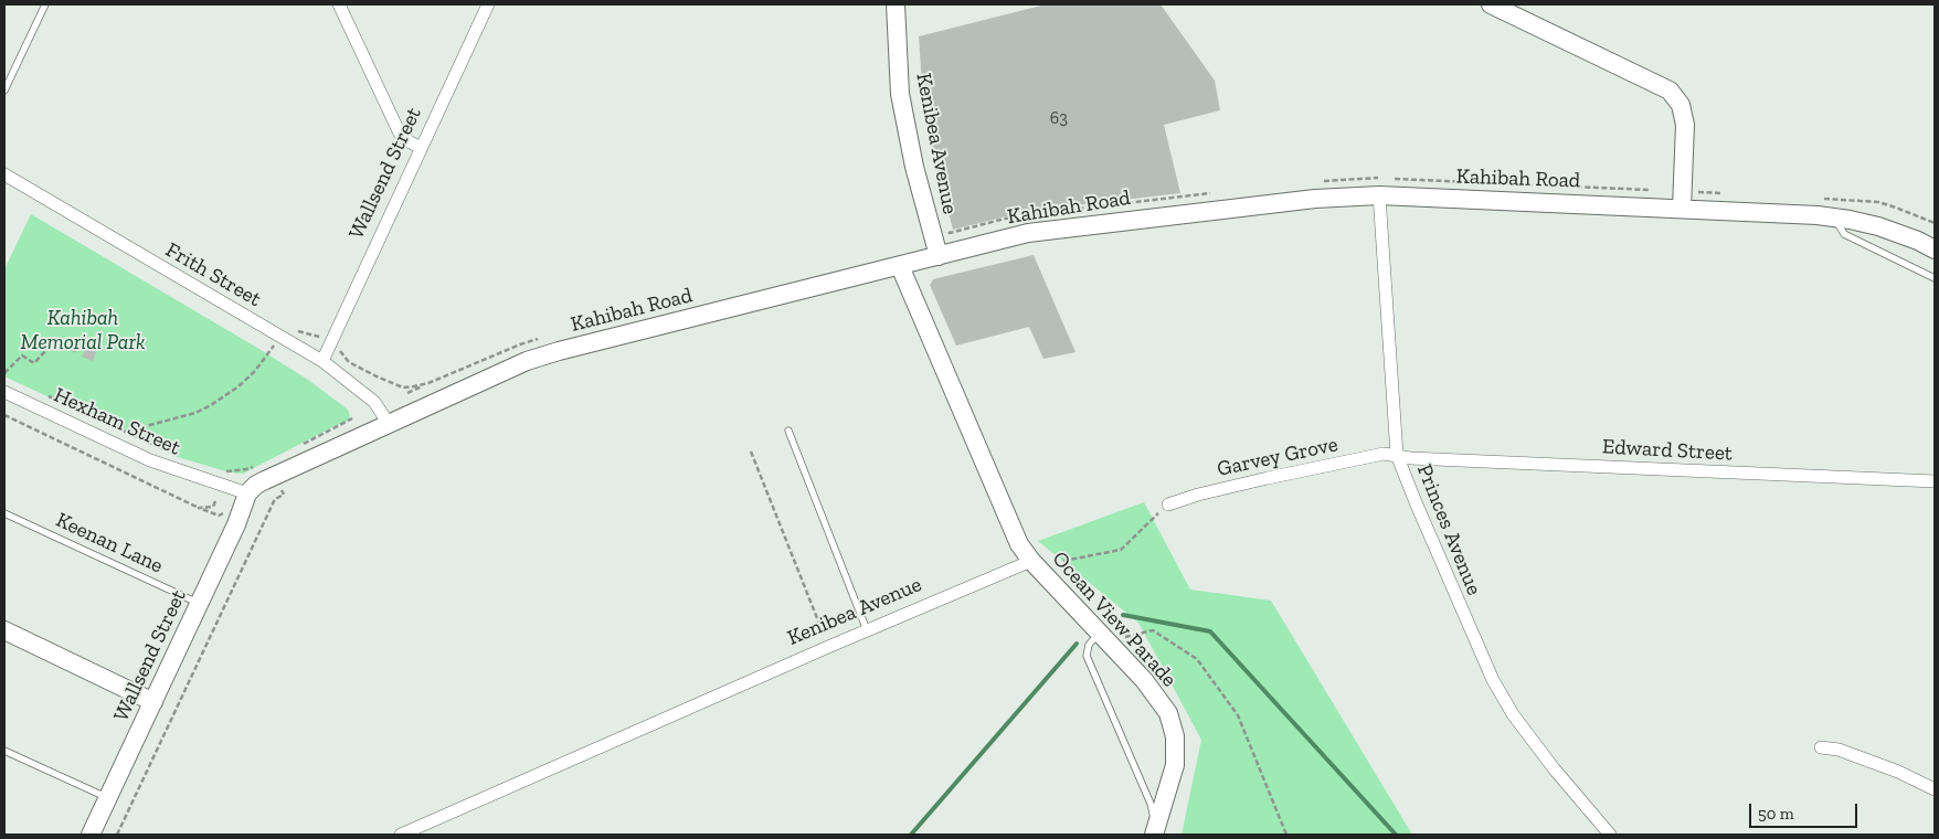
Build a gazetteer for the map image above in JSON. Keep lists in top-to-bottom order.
{
  "streets": {
    "main road": [
      "Kenibea Avenue",
      "Wallsend Street",
      "Kahibah Road",
      "Ocean View Parade"
    ],
    "street": [
      "Frith Street",
      "Hexham Street",
      "Edward Street",
      "Garvey Grove",
      "Princes Avenue"
    ],
    "lane": ["Keenan Lane"]
  },
  "crossings": [
    ["Kenibea Avenue", "Kahibah Road"],
    ["Kenibea Avenue", "Ocean View Parade"],
    ["Wallsend Street", "Kahibah Road"],
    ["Wallsend Street", "Frith Street"],
    ["Wallsend Street", "Hexham Street"],
    ["Wallsend Street", "Keenan Lane"],
    ["Kahibah Road", "Frith Street"],
    ["Kahibah Road", "Hexham Street"],
    ["Kahibah Road", "Princes Avenue"],
    ["Edward Street", "Garvey Grove"],
    ["Edward Street", "Princes Avenue"],
    ["Garvey Grove", "Princes Avenue"]
  ],
  "parks": ["Kahibah Memorial Park"],
  "house_numbers": ["63"],
  "scale_bar": "50 m"
}
